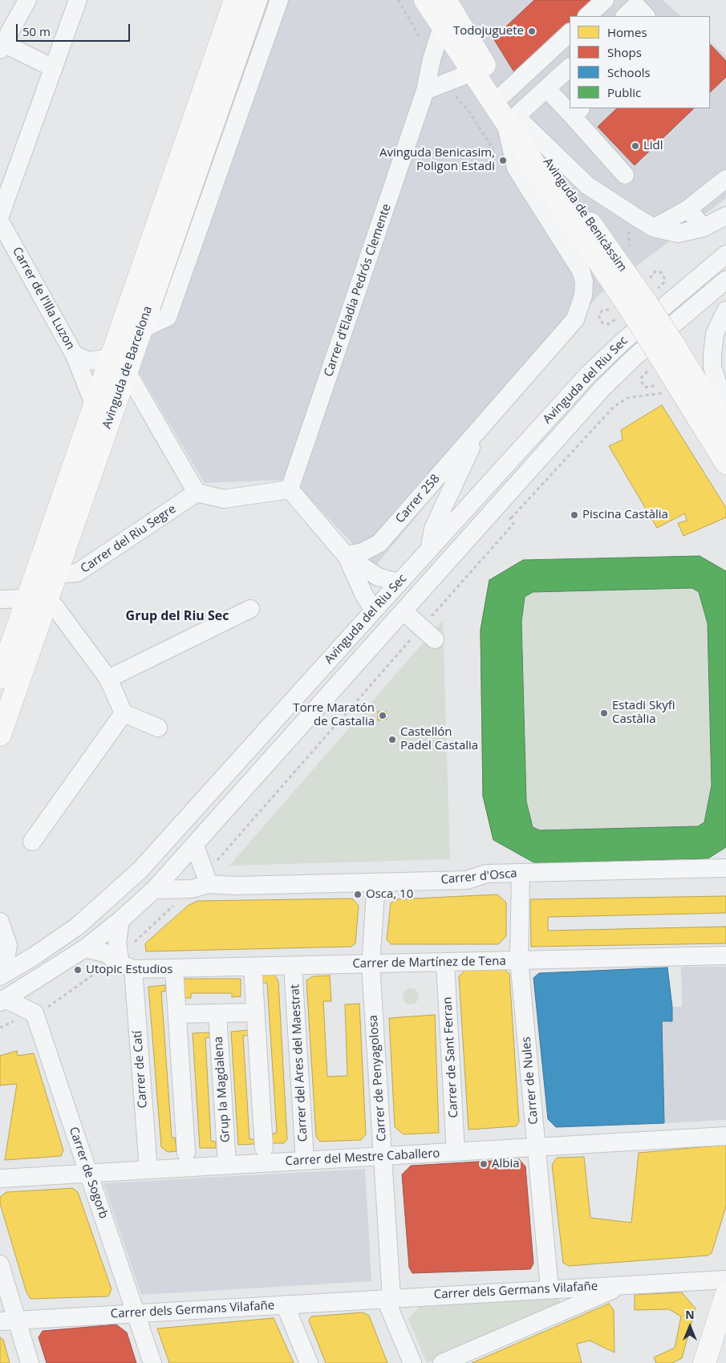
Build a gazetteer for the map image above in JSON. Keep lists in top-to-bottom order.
{
  "streets": {
    "main road": ["Avinguda de Benicàssim", "Avinguda de Barcelona"],
    "street": [
      "Carrer d'Eladia Pedrós Clemente",
      "Carrer de l'Illa Luzon",
      "Avinguda del Riu Sec",
      "Carrer 258",
      "Carrer del Riu Segre",
      "Carrer d'Osca",
      "Carrer de Martínez de Tena",
      "Carrer de Sant Ferran",
      "Carrer del Ares del Maestrat",
      "Carrer de Catí",
      "Carrer de Penyagolosa",
      "Carrer de Nules",
      "Grup la Magdalena",
      "Carrer del Mestre Caballero",
      "Carrer de Sogorb",
      "Carrer dels Germans Vilafañe"
    ]
  },
  "crossings": [
    ["Avinguda de Benicàssim", "Carrer d'Eladia Pedrós Clemente"],
    ["Avinguda de Benicàssim", "Carrer 258"],
    ["Carrer de l'Illa Luzon", "Avinguda de Barcelona"],
    ["Avinguda de Barcelona", "Carrer del Riu Segre"],
    ["Avinguda del Riu Sec", "Carrer 258"],
    ["Avinguda del Riu Sec", "Carrer d'Osca"],
    ["Carrer d'Osca", "Carrer de Penyagolosa"],
    ["Carrer d'Osca", "Carrer de Nules"],
    ["Carrer de Martínez de Tena", "Carrer de Sant Ferran"],
    ["Carrer de Martínez de Tena", "Carrer del Ares del Maestrat"],
    ["Carrer de Martínez de Tena", "Carrer de Catí"],
    ["Carrer de Martínez de Tena", "Carrer de Penyagolosa"],
    ["Carrer de Martínez de Tena", "Carrer de Nules"],
    ["Carrer de Sant Ferran", "Carrer del Mestre Caballero"],
    ["Carrer del Ares del Maestrat", "Carrer del Mestre Caballero"],
    ["Carrer de Catí", "Carrer del Mestre Caballero"],
    ["Carrer de Penyagolosa", "Carrer del Mestre Caballero"],
    ["Carrer de Penyagolosa", "Carrer dels Germans Vilafañe"],
    ["Carrer de Nules", "Carrer del Mestre Caballero"],
    ["Carrer de Nules", "Carrer dels Germans Vilafañe"],
    ["Grup la Magdalena", "Carrer del Mestre Caballero"],
    ["Carrer del Mestre Caballero", "Carrer de Sogorb"],
    ["Carrer de Sogorb", "Carrer dels Germans Vilafañe"]
  ],
  "districts": ["Grup del Riu Sec"],
  "places": [
    "Todojuguete",
    "Lidl",
    "Avinguda Benicasim, Poligon Estadi",
    "Piscina Castàlia",
    "Estadi Skyfi Castàlia",
    "Torre Maratón de Castalia",
    "Castellón Padel Castalia",
    "Osca, 10",
    "Utopic Estudios",
    "Albia"
  ],
  "legend": [
    "Homes",
    "Shops",
    "Schools",
    "Public"
  ],
  "scale_bar": "50 m",
  "north": "top"
}
